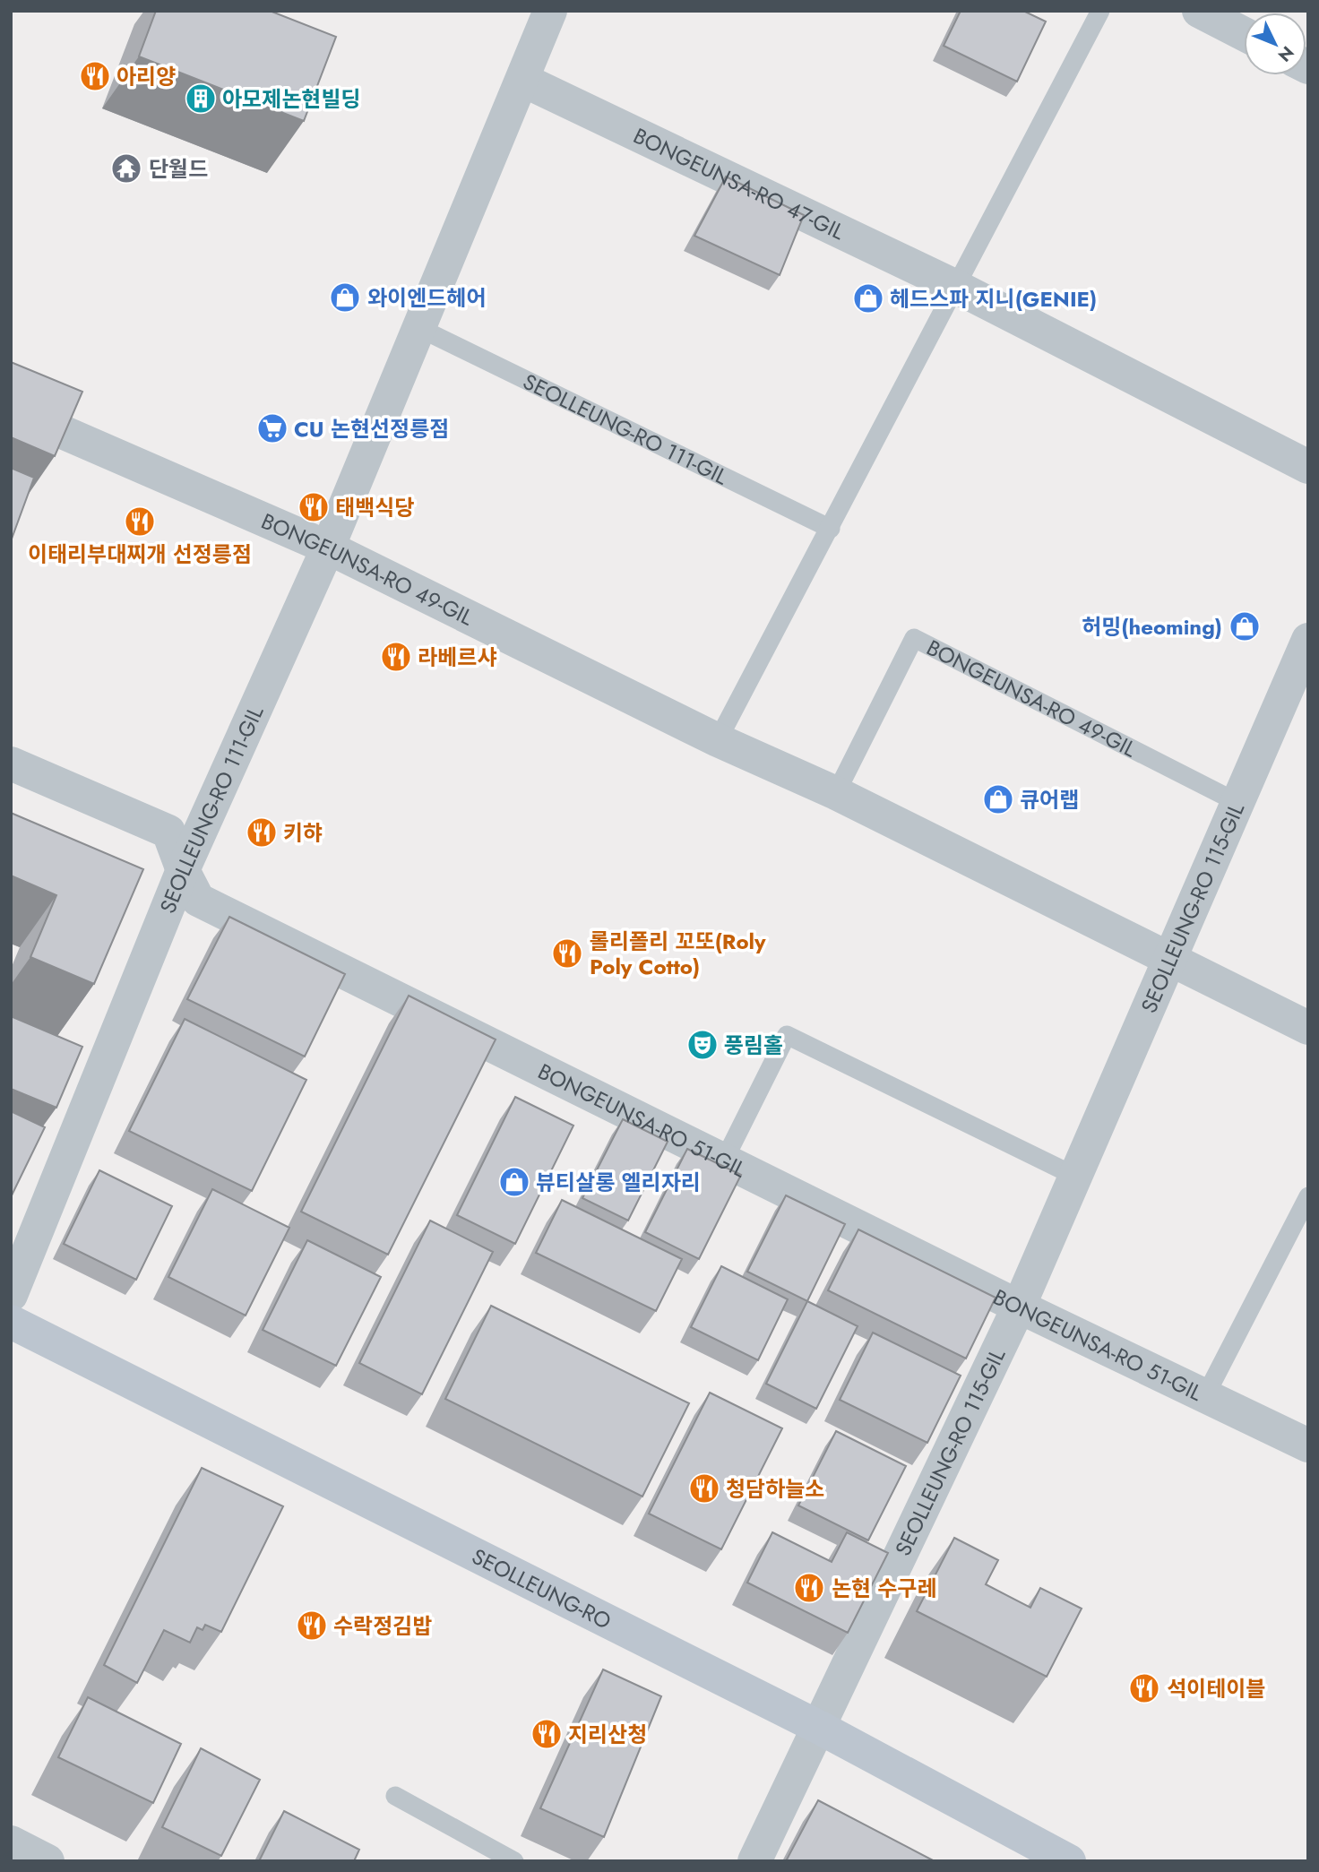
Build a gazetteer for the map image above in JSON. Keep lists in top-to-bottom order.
{
  "streets": {
    "main road": ["SEOLLEUNG-RO"],
    "street": [
      "BONGEUNSA-RO 47-GIL",
      "SEOLLEUNG-RO 111-GIL",
      "BONGEUNSA-RO 49-GIL",
      "SEOLLEUNG-RO 115-GIL",
      "BONGEUNSA-RO 51-GIL"
    ]
  },
  "crossings": [
    ["BONGEUNSA-RO 47-GIL", "SEOLLEUNG-RO 111-GIL"],
    ["SEOLLEUNG-RO 111-GIL", "BONGEUNSA-RO 49-GIL"],
    ["SEOLLEUNG-RO 111-GIL", "BONGEUNSA-RO 51-GIL"],
    ["BONGEUNSA-RO 49-GIL", "SEOLLEUNG-RO 115-GIL"],
    ["SEOLLEUNG-RO 115-GIL", "BONGEUNSA-RO 51-GIL"],
    ["SEOLLEUNG-RO 115-GIL", "SEOLLEUNG-RO"]
  ],
  "places": {
    "restaurant": [
      "아리양",
      "태백식당",
      "이태리부대찌개 선정릉점",
      "라베르샤",
      "키햐",
      "롤리폴리 꼬또(Roly Poly Cotto)",
      "청담하늘소",
      "논현 수구레",
      "수락정김밥",
      "석이테이블",
      "지리산청"
    ],
    "building": ["아모제논현빌딩"],
    "temple": ["단월드"],
    "shop": [
      "와이엔드헤어",
      "헤드스파 지니(GENIE)",
      "허밍(heoming)",
      "큐어랩",
      "뷰티살롱 엘리자리"
    ],
    "supermarket": ["CU 논현선정릉점"],
    "theatre": ["풍림홀"]
  },
  "north": "bottom right"
}
